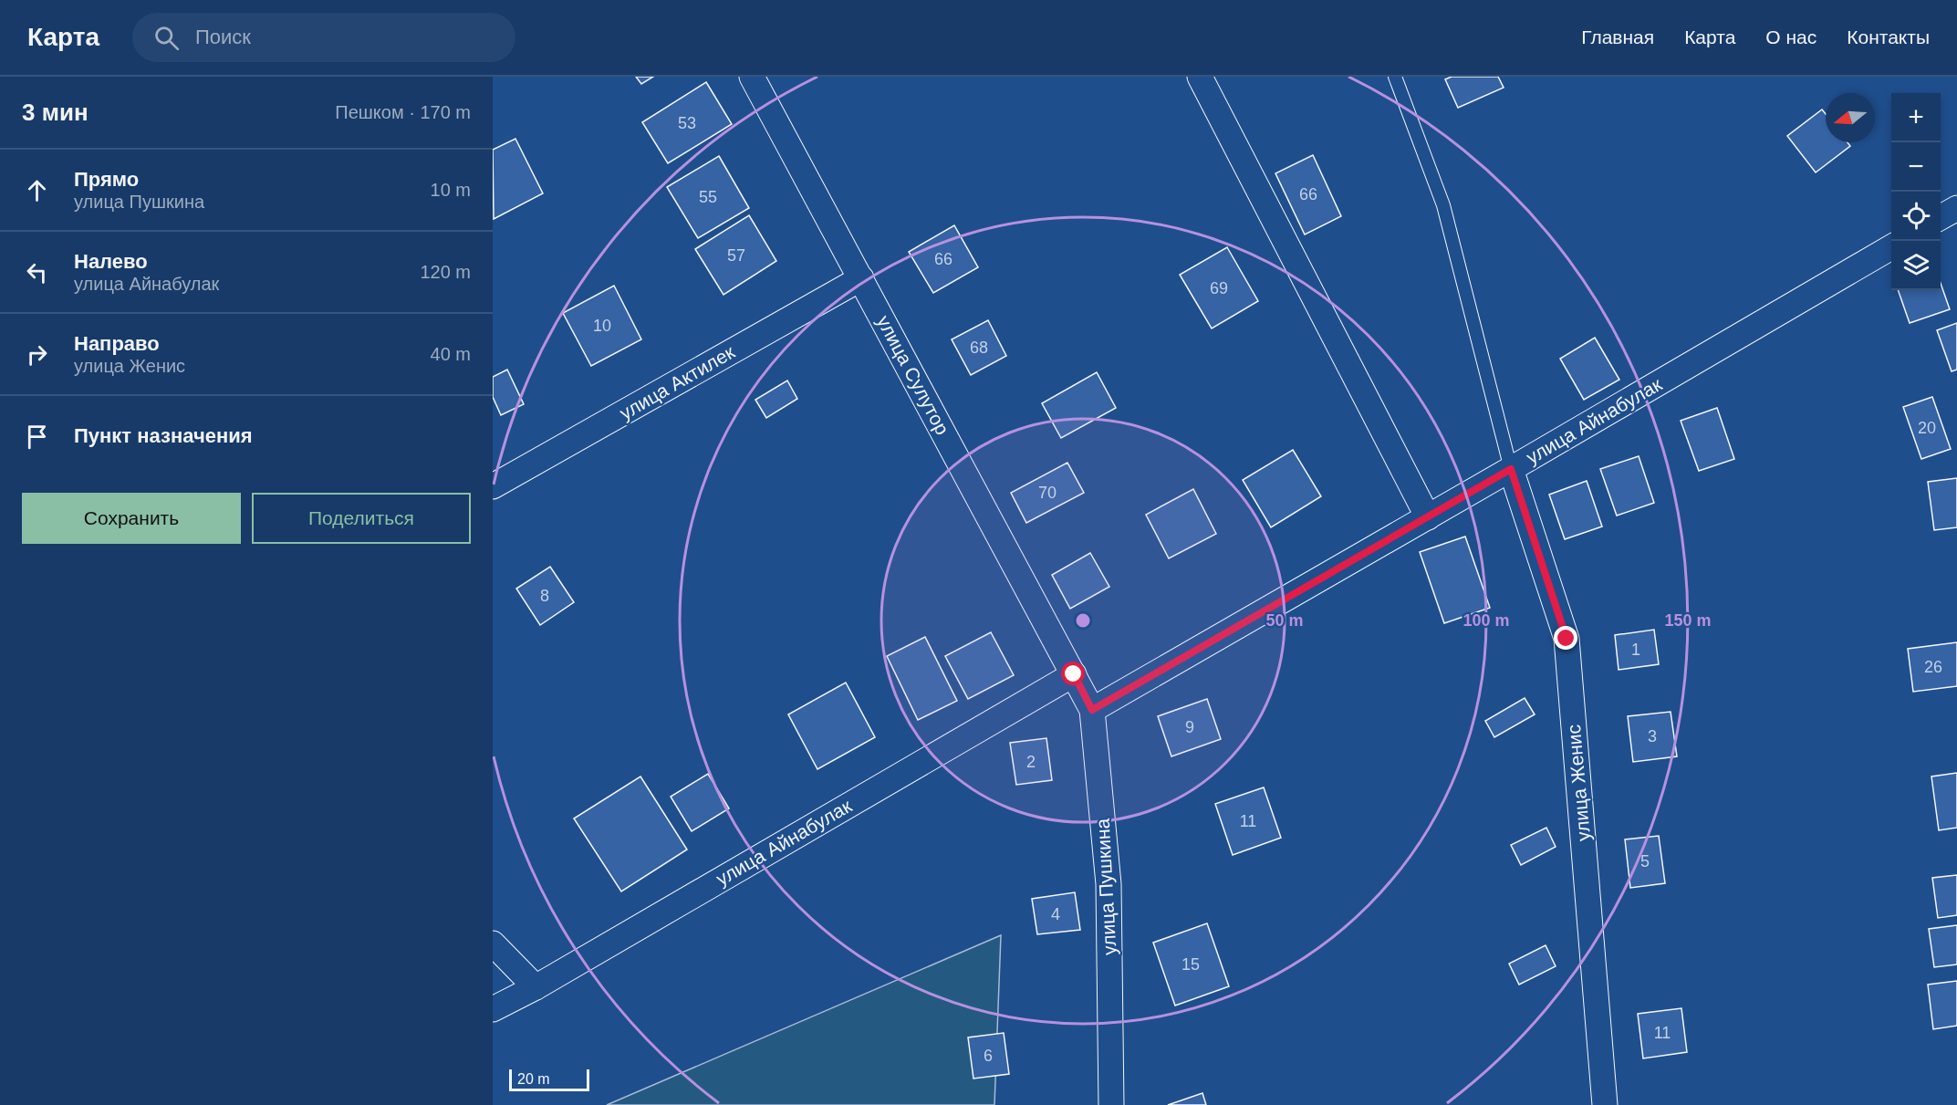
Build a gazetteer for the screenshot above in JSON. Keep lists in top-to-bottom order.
{
  "streets": {
    "street": [
      "улица Сулутор",
      "улица Актилек",
      "улица Айнабулак",
      "улица Женис",
      "улица Пушкина"
    ]
  },
  "crossings": [
    ["улица Сулутор", "улица Актилек"],
    ["улица Сулутор", "улица Айнабулак"],
    ["улица Сулутор", "улица Пушкина"],
    ["улица Айнабулак", "улица Женис"],
    ["улица Айнабулак", "улица Пушкина"]
  ],
  "house_numbers": [
    "53",
    "66",
    "55",
    "57",
    "66",
    "69",
    "10",
    "68",
    "20",
    "70",
    "8",
    "1",
    "26",
    "9",
    "3",
    "2",
    "11",
    "5",
    "4",
    "15",
    "11",
    "6"
  ],
  "scale_bar": "20 m",
  "north": "left",
  "page": {
    "header": "Карта",
    "search": "Поиск",
    "nav": [
      "Главная",
      "Карта",
      "О нас",
      "Контакты"
    ],
    "heading": ["3 мин", "Пешком · 170 m"],
    "map_buttons": ["+", "−"],
    "list": [
      ["Прямо", "улица Пушкина", "10 m"],
      ["Налево", "улица Айнабулак", "120 m"],
      ["Направо", "улица Женис", "40 m"],
      "Пункт назначения"
    ],
    "buttons": ["Сохранить", "Поделиться"],
    "scale": "20 m"
  },
  "rings": ["50 m", "100 m", "150 m"]
}
